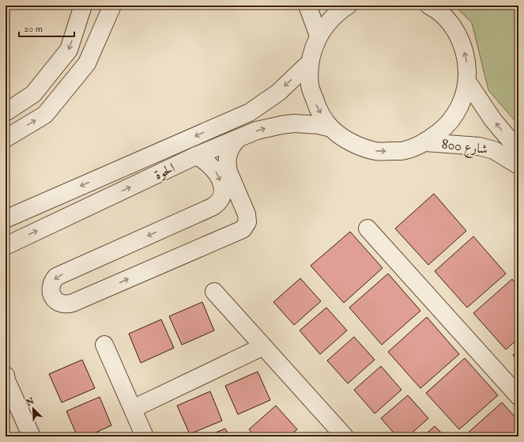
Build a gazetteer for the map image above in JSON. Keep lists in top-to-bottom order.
{
  "streets": {
    "street": ["شارع 800", "الحوة"]
  },
  "one_way": ["شارع 800"],
  "scale_bar": "20 m",
  "north": "top left"
}
